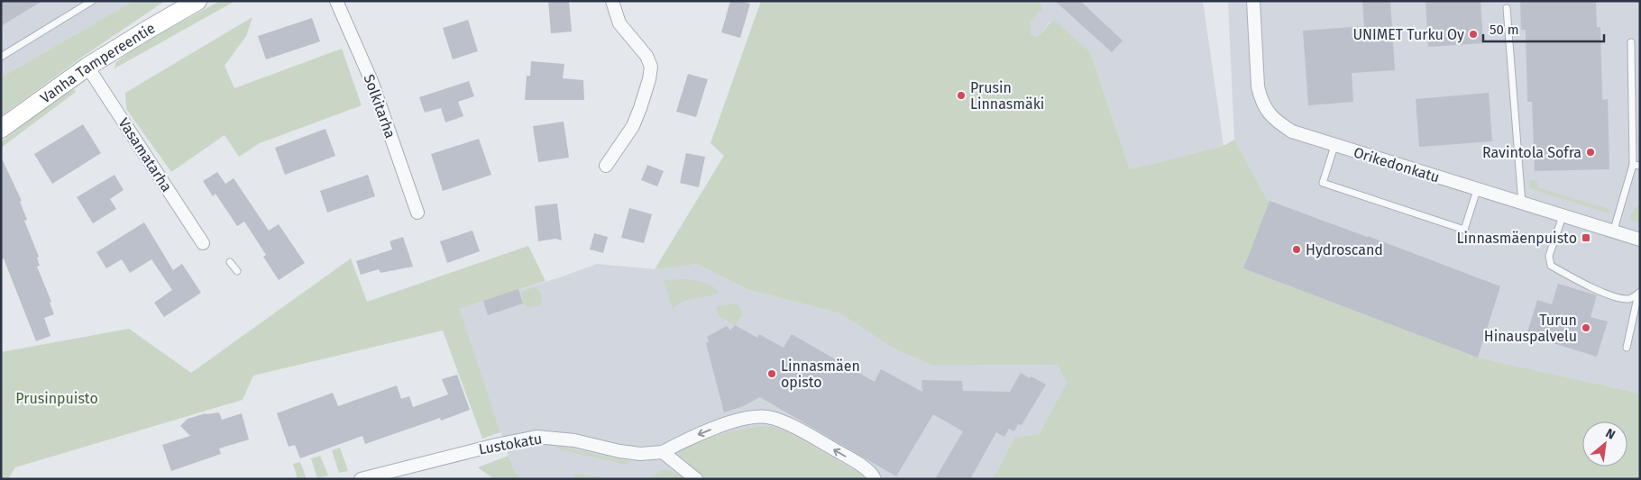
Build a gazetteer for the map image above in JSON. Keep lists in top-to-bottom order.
{
  "streets": {
    "main road": ["Vanha Tampereentie"],
    "street": [
      "Solkitarha",
      "Vasamatarha",
      "Orikedonkatu",
      "Lustokatu"
    ]
  },
  "crossings": [
    ["Vanha Tampereentie", "Vasamatarha"]
  ],
  "one_way": ["Lustokatu"],
  "parks": ["Prusinpuisto"],
  "places": {
    "other": [
      "UNIMET Turku Oy",
      "Prusin Linnasmäki",
      "Ravintola Sofra",
      "Hydroscand",
      "Turun Hinauspalvelu",
      "Linnasmäen opisto"
    ],
    "transit": ["Linnasmäenpuisto"]
  },
  "scale_bar": "50 m",
  "north": "top right"
}
